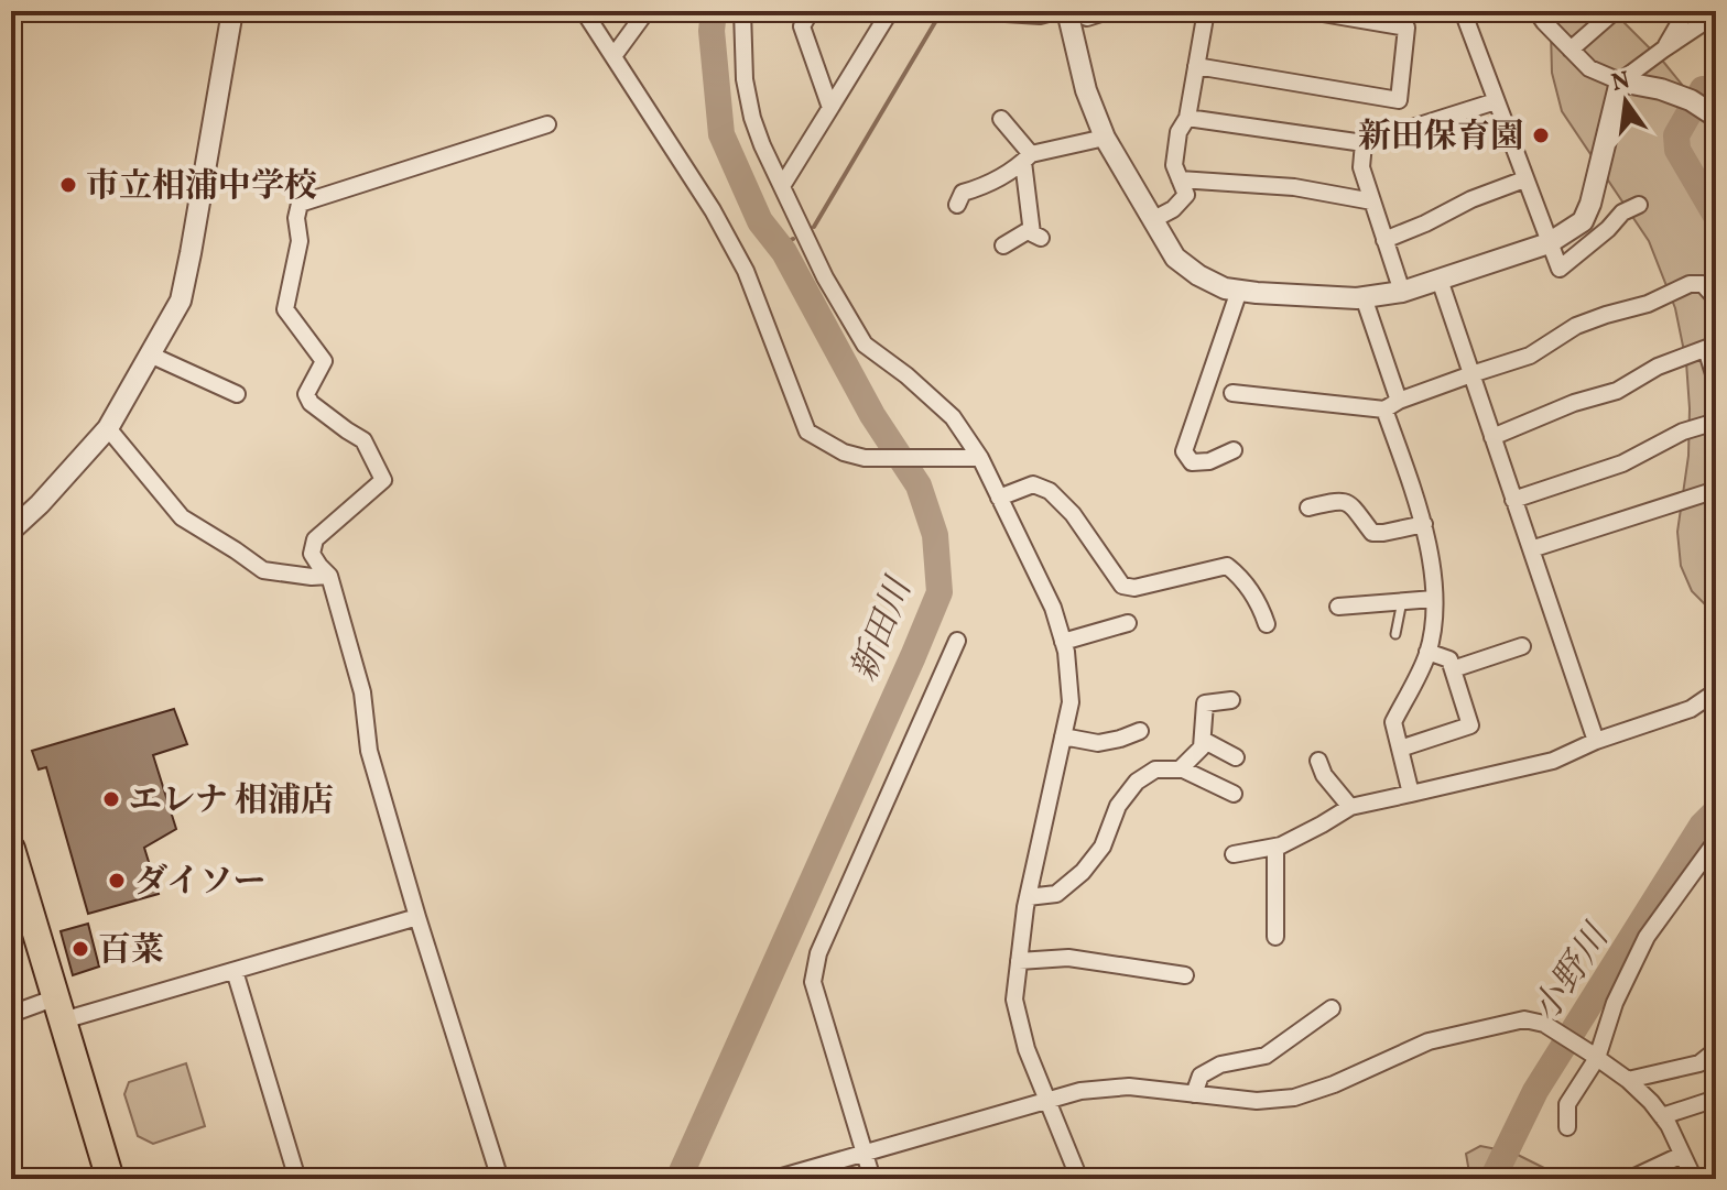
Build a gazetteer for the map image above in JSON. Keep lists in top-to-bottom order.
{
  "water": ["新田川", "小野川"],
  "places": [
    "新田保育園",
    "市立相浦中学校",
    "エレナ 相浦店",
    "ダイソー",
    "百菜"
  ],
  "north": "top"
}
